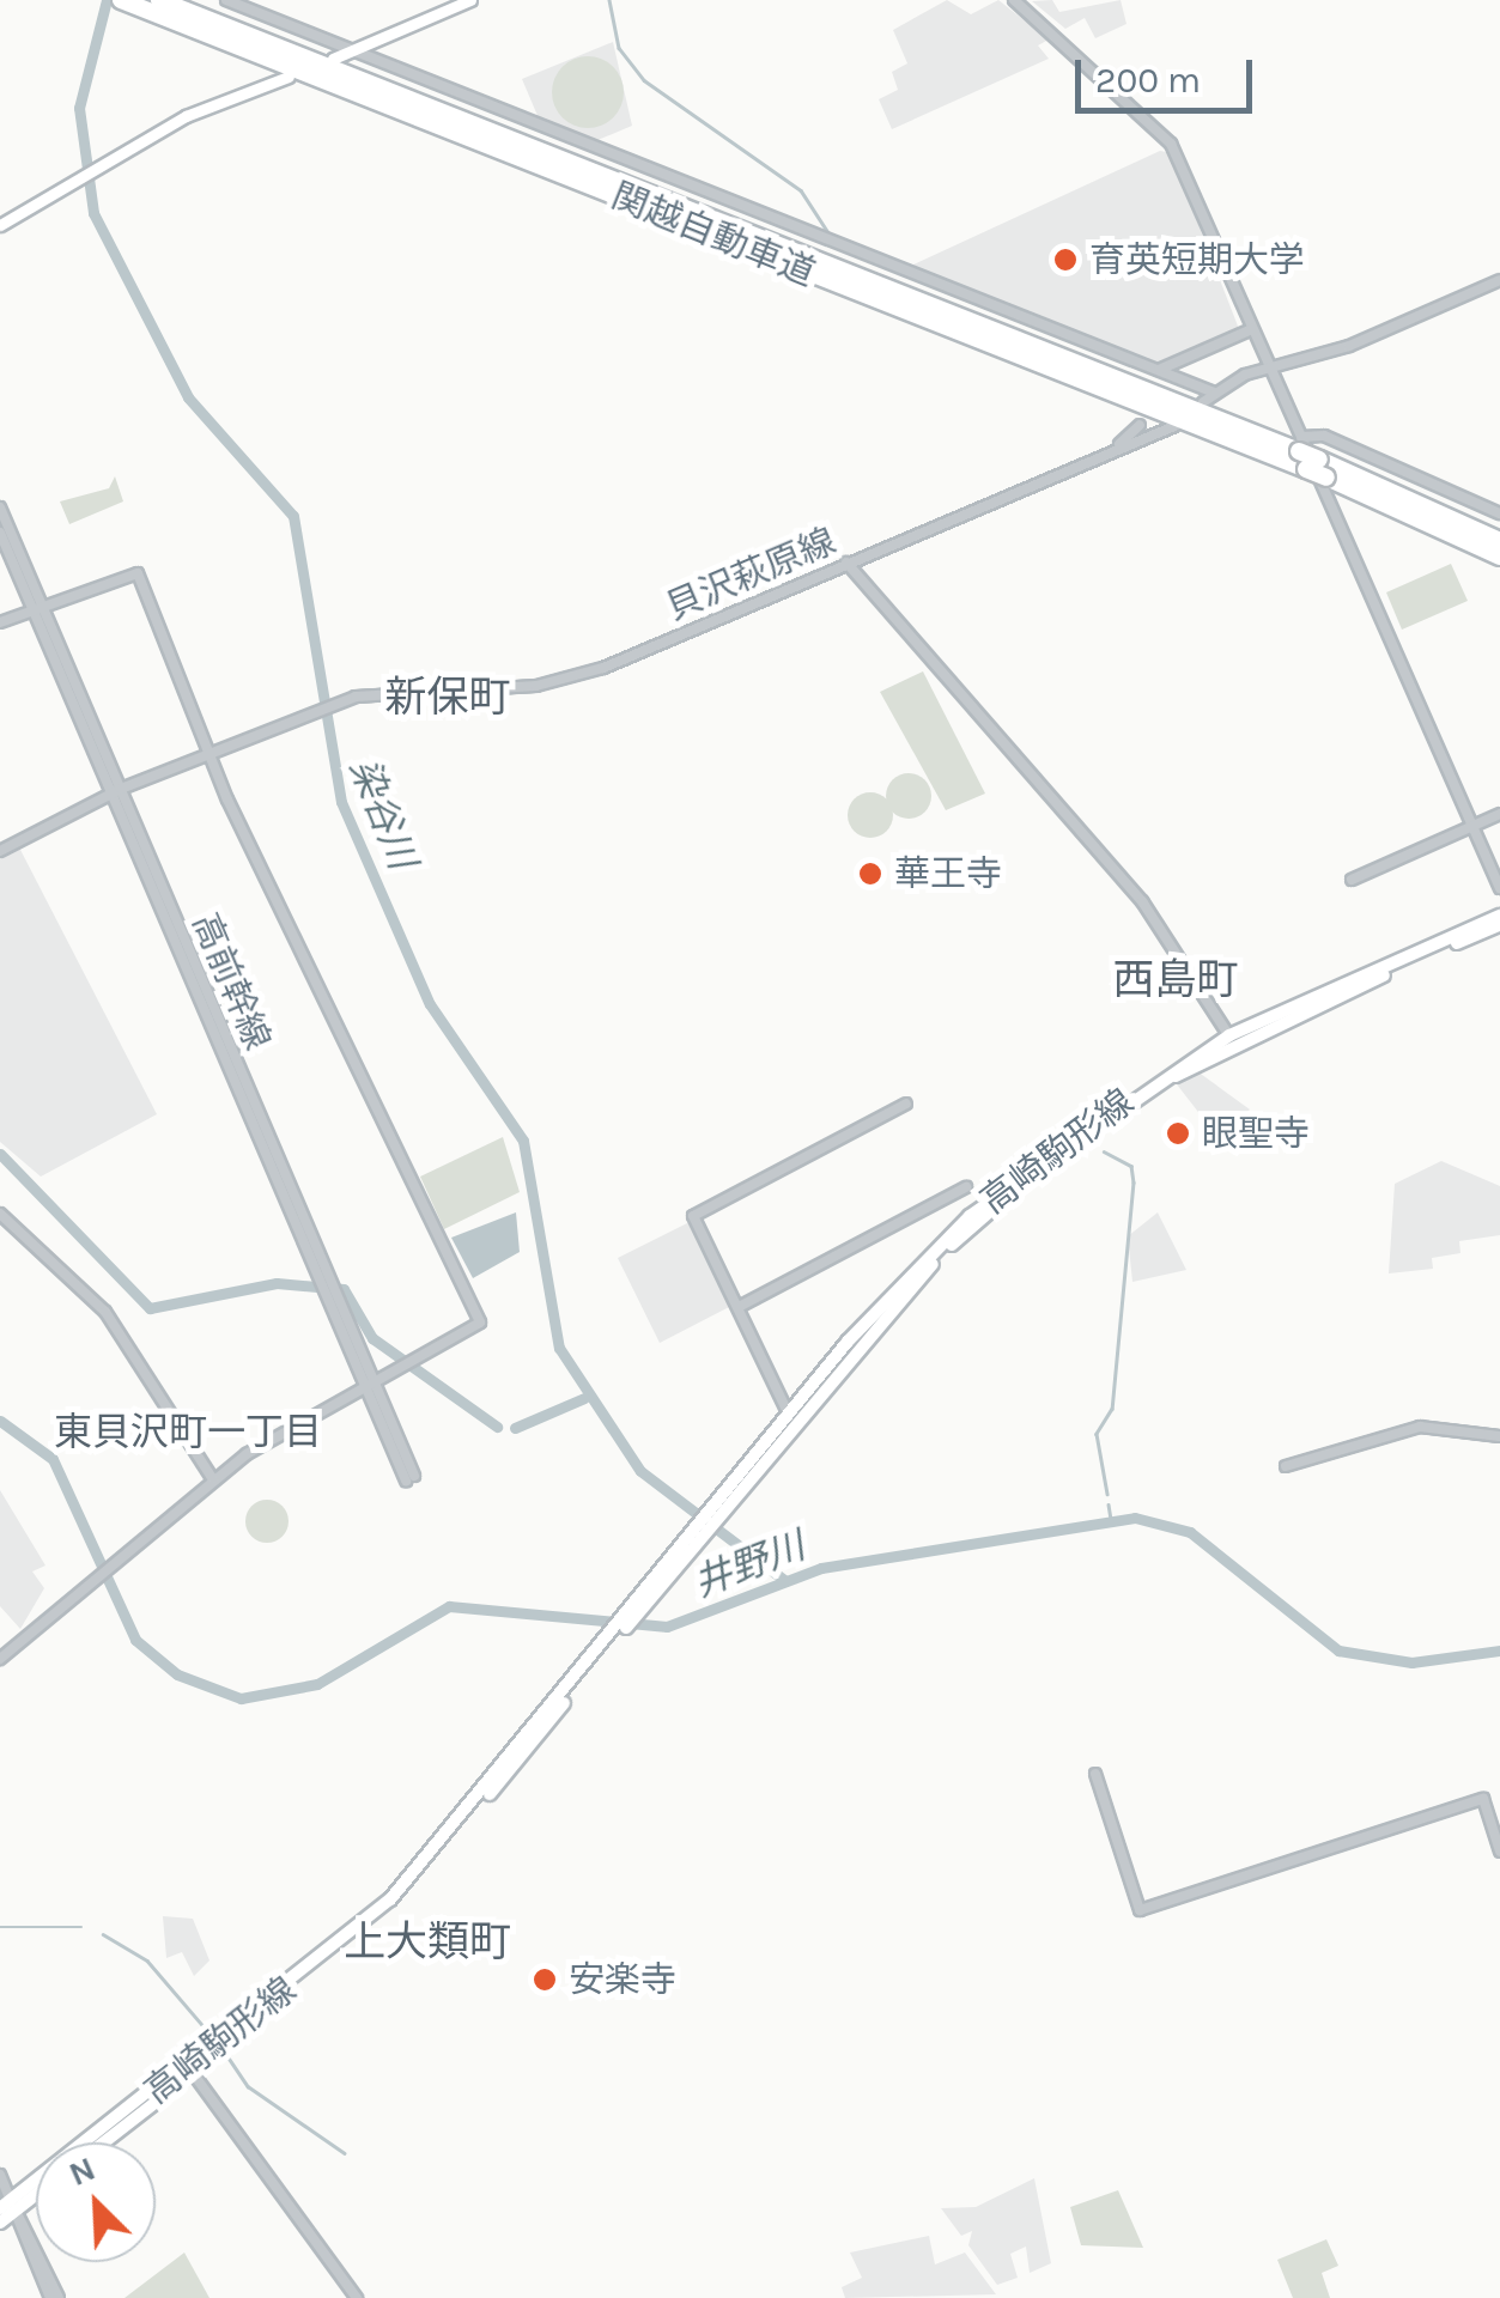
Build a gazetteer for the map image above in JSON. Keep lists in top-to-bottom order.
{
  "streets": {
    "highway": ["関越自動車道"],
    "main road": ["高崎駒形線"],
    "street": ["貝沢萩原線", "高前幹線"]
  },
  "crossings": [
    ["貝沢萩原線", "高前幹線"]
  ],
  "districts": [
    "新保町",
    "西島町",
    "東貝沢町一丁目",
    "上大類町"
  ],
  "water": ["染谷川", "井野川"],
  "places": [
    "育英短期大学",
    "華王寺",
    "眼聖寺",
    "安楽寺"
  ],
  "scale_bar": "200 m",
  "north": "top left"
}
